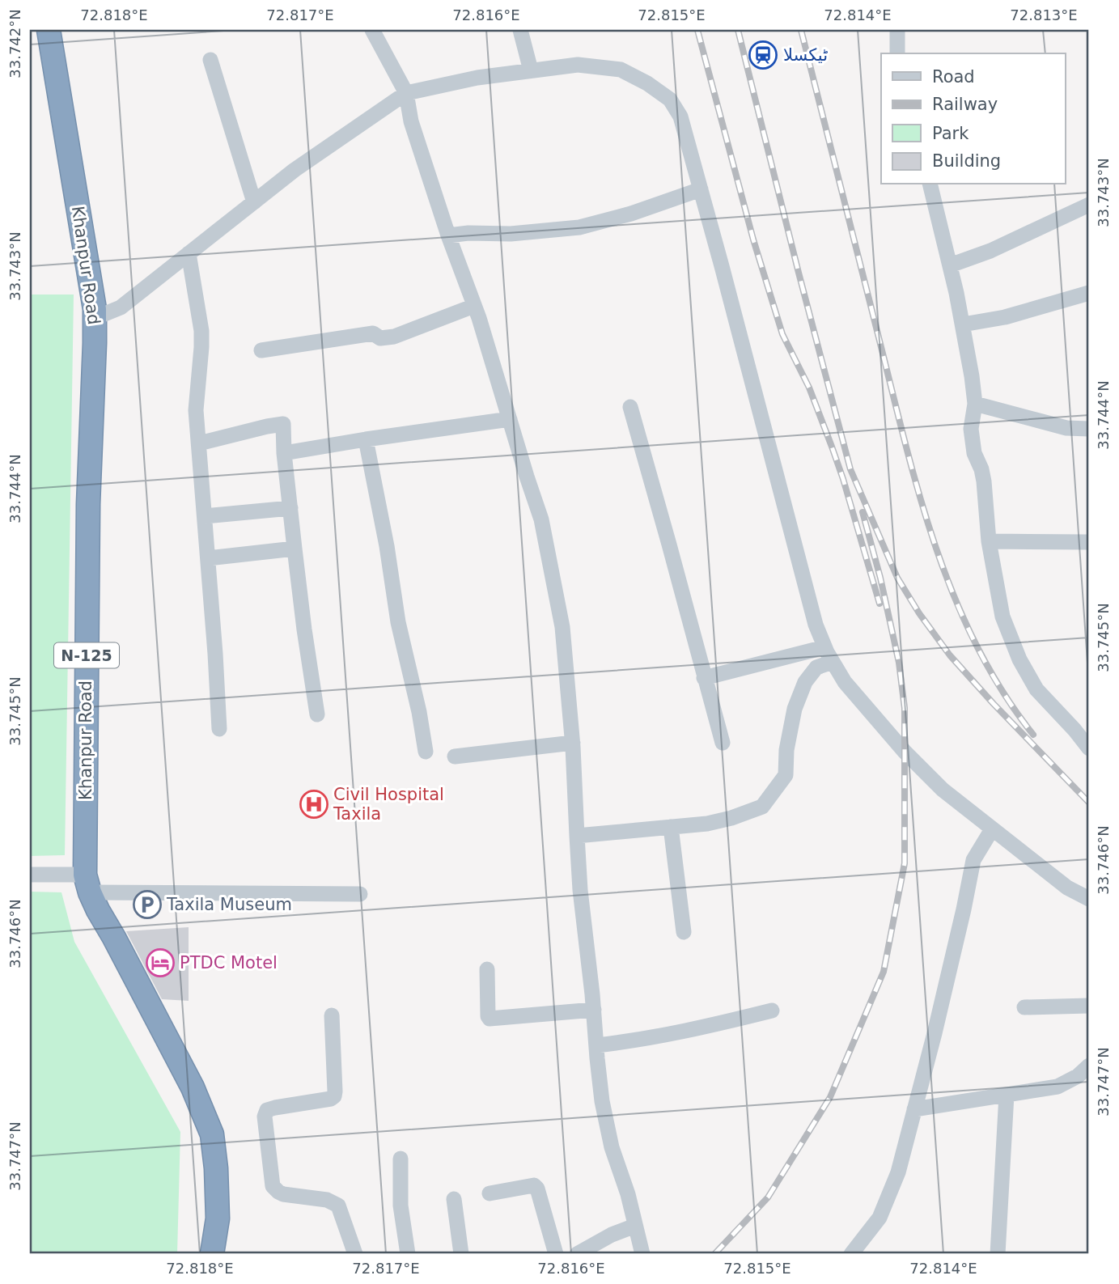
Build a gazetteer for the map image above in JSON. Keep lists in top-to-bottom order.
{
  "streets": {
    "highway": ["Khanpur Road", "N-125"]
  },
  "places": {
    "station": ["ٹیکسلا"],
    "hospital": ["Civil Hospital Taxila"],
    "parking": ["Taxila Museum"],
    "hotel": ["PTDC Motel"]
  },
  "legend": [
    "Road",
    "Railway",
    "Park",
    "Building"
  ],
  "coordinates": [
    "72.818°E",
    "72.817°E",
    "72.816°E",
    "72.815°E",
    "72.814°E",
    "72.813°E",
    "33.742°N",
    "33.743°N",
    "33.744°N",
    "33.745°N",
    "33.746°N",
    "33.747°N"
  ]
}
